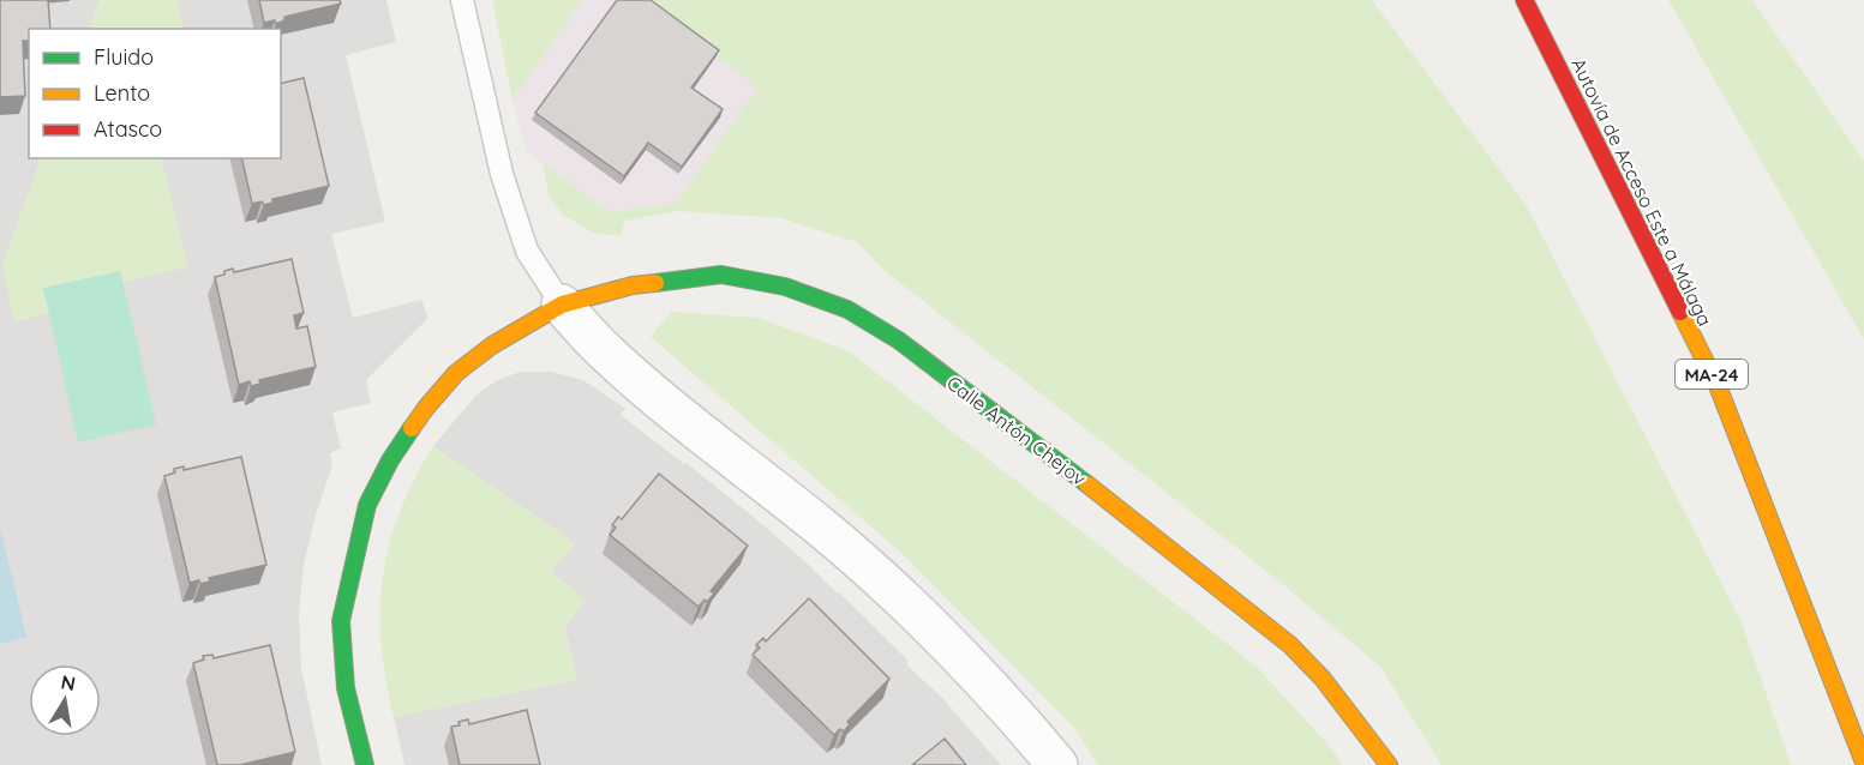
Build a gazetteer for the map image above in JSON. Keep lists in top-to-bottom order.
{
  "streets": {
    "main road": ["Autovía de Acceso Este a Málaga", "MA-24", "Calle Antón Chejov"]
  },
  "legend": ["Fluido", "Lento", "Atasco"],
  "north": "top"
}
